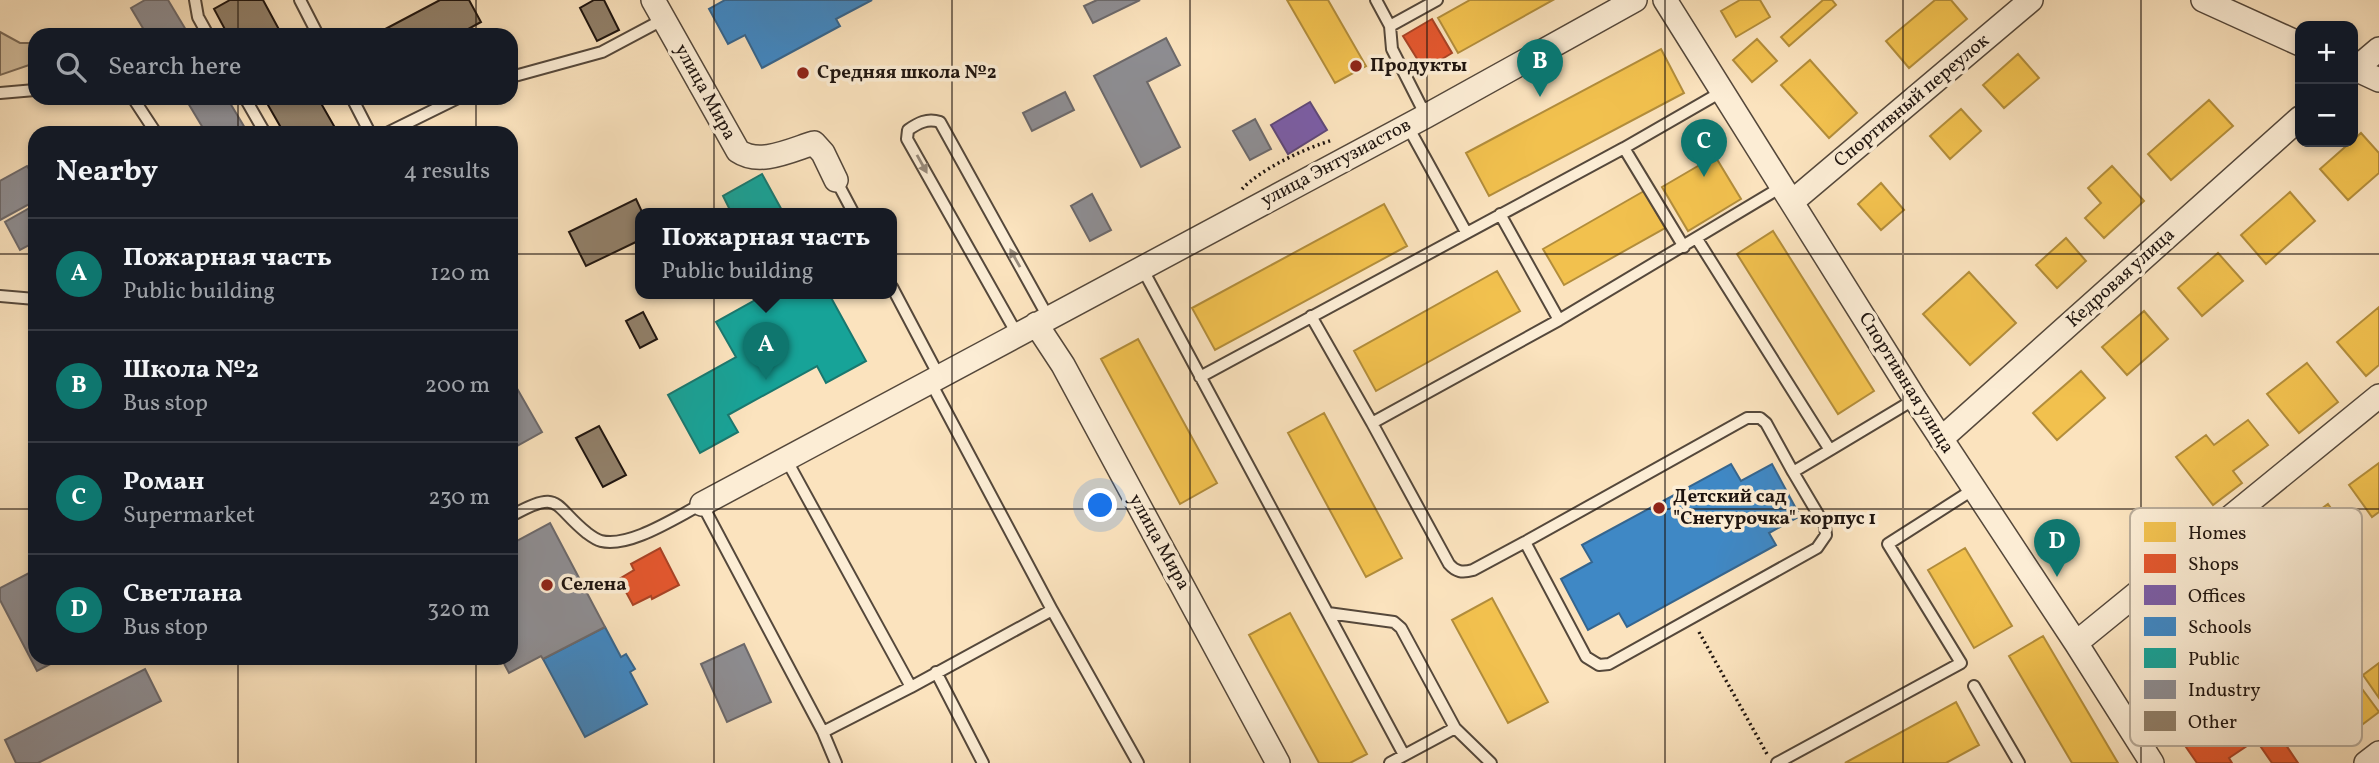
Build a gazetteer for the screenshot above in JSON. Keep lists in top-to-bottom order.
{
  "streets": {
    "street": [
      "улица Мира",
      "Спортивный переулок",
      "улица Энтузиастов",
      "Кедровая улица",
      "Спортивная улица"
    ]
  },
  "crossings": [
    ["улица Мира", "улица Энтузиастов"],
    ["Спортивный переулок", "Спортивная улица"],
    ["Кедровая улица", "Спортивная улица"]
  ],
  "places": [
    "Продукты",
    "Средняя школа №2",
    "Детский сад \"Снегурочка\" корпус 1",
    "Селена"
  ],
  "legend": [
    "Homes",
    "Shops",
    "Offices",
    "Schools",
    "Public",
    "Industry",
    "Other"
  ],
  "page": {
    "map_buttons": ["+", "−"],
    "search": "Search here",
    "pins": [
      "B",
      "C",
      "A",
      "D"
    ],
    "heading": ["Nearby", "4 results"],
    "popup": ["Пожарная часть", "Public building"],
    "list": [
      {
        "mark": "A",
        "name": "Пожарная часть",
        "note": "Public building",
        "value": "120 m"
      },
      {
        "mark": "B",
        "name": "Школа №2",
        "note": "Bus stop",
        "value": "200 m"
      },
      {
        "mark": "C",
        "name": "Роман",
        "note": "Supermarket",
        "value": "230 m"
      },
      {
        "mark": "D",
        "name": "Светлана",
        "note": "Bus stop",
        "value": "320 m"
      }
    ]
  }
}
